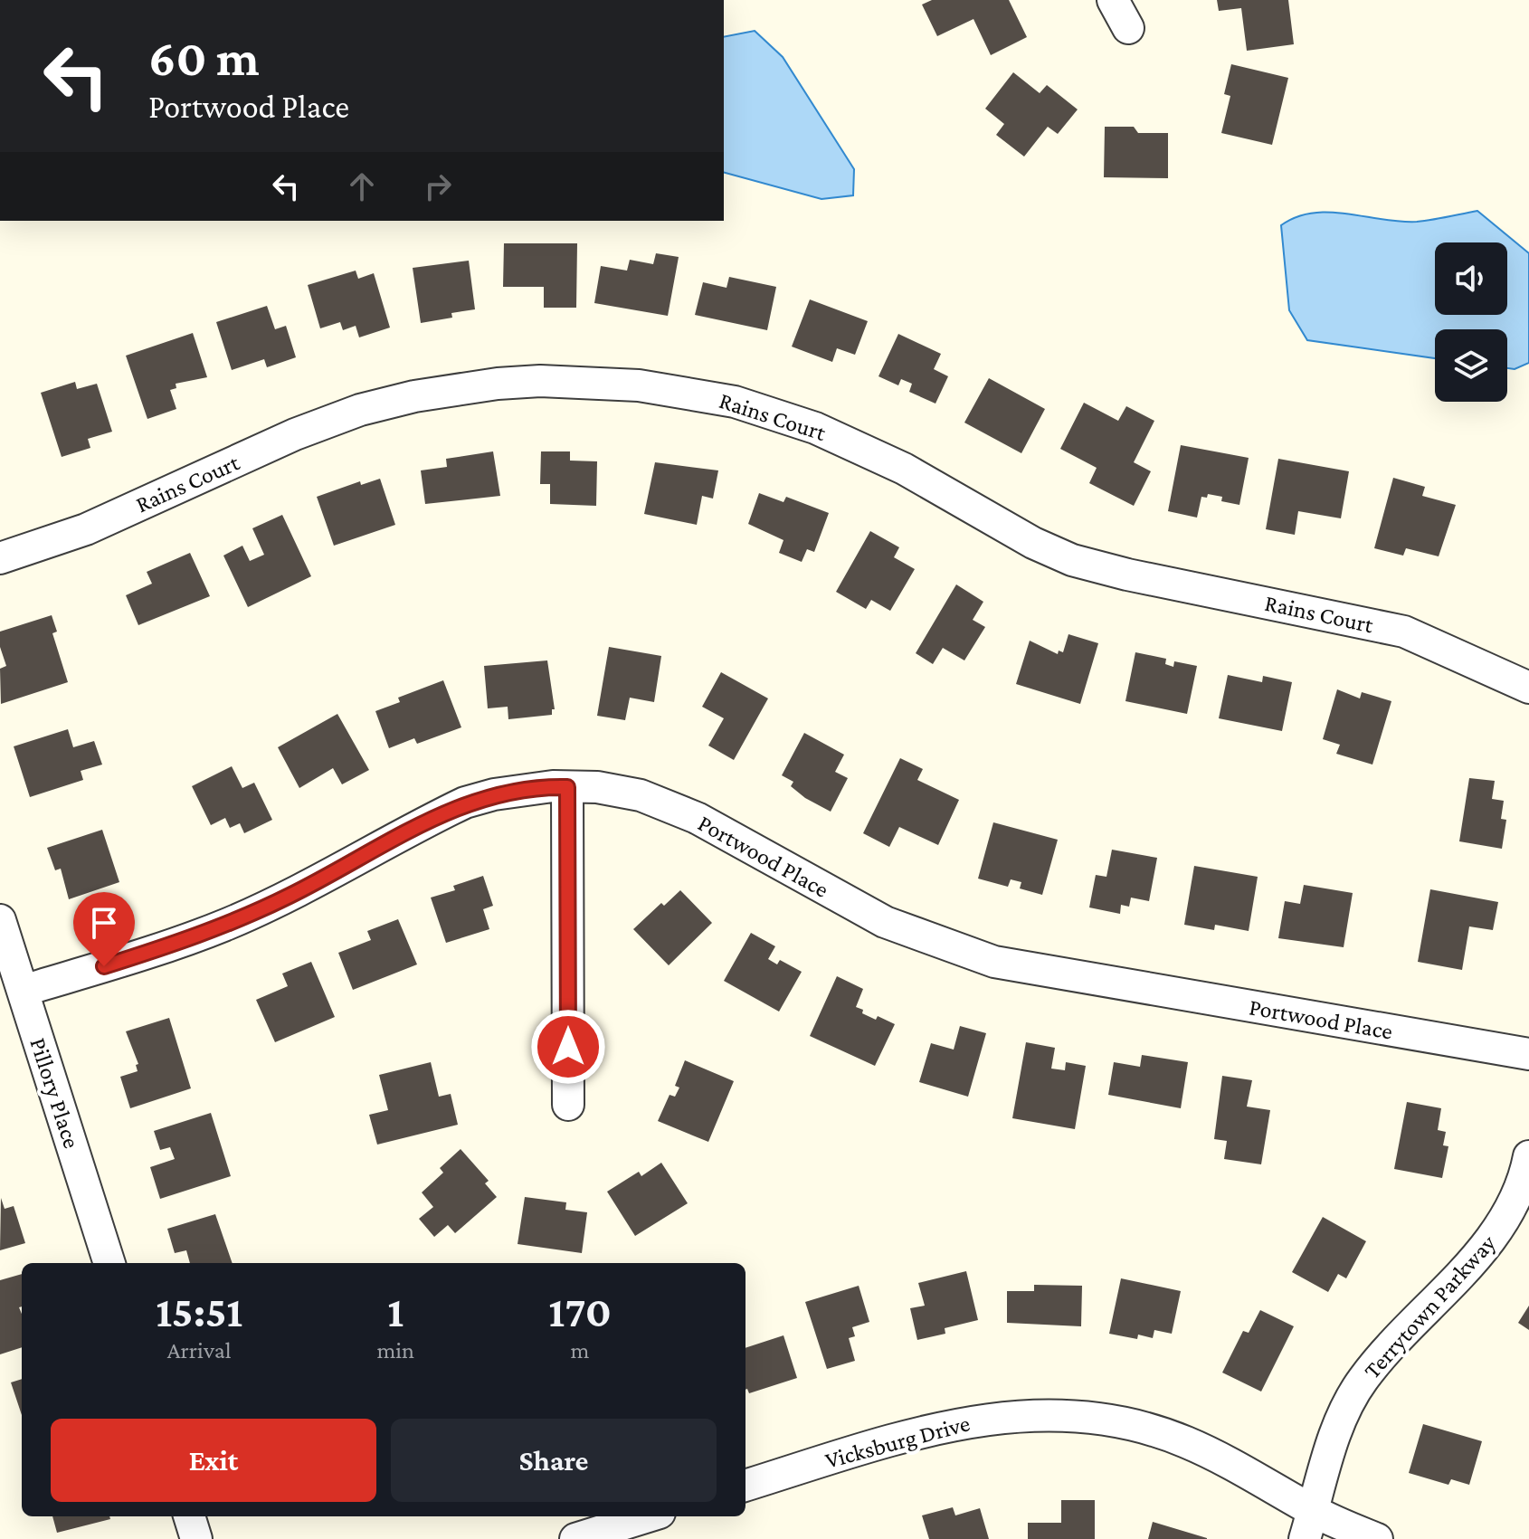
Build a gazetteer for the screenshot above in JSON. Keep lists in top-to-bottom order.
{
  "streets": {
    "street": [
      "Rains Court",
      "Portwood Place",
      "Pillory Place",
      "Terrytown Parkway",
      "Vicksburg Drive"
    ]
  },
  "crossings": [
    ["Portwood Place", "Pillory Place"],
    ["Terrytown Parkway", "Vicksburg Drive"]
  ],
  "page": {
    "turn": ["60 m", "Portwood Place"],
    "eta": [
      "15:51",
      "Arrival",
      "1",
      "min",
      "170",
      "m"
    ],
    "buttons": ["Exit", "Share"]
  }
}
